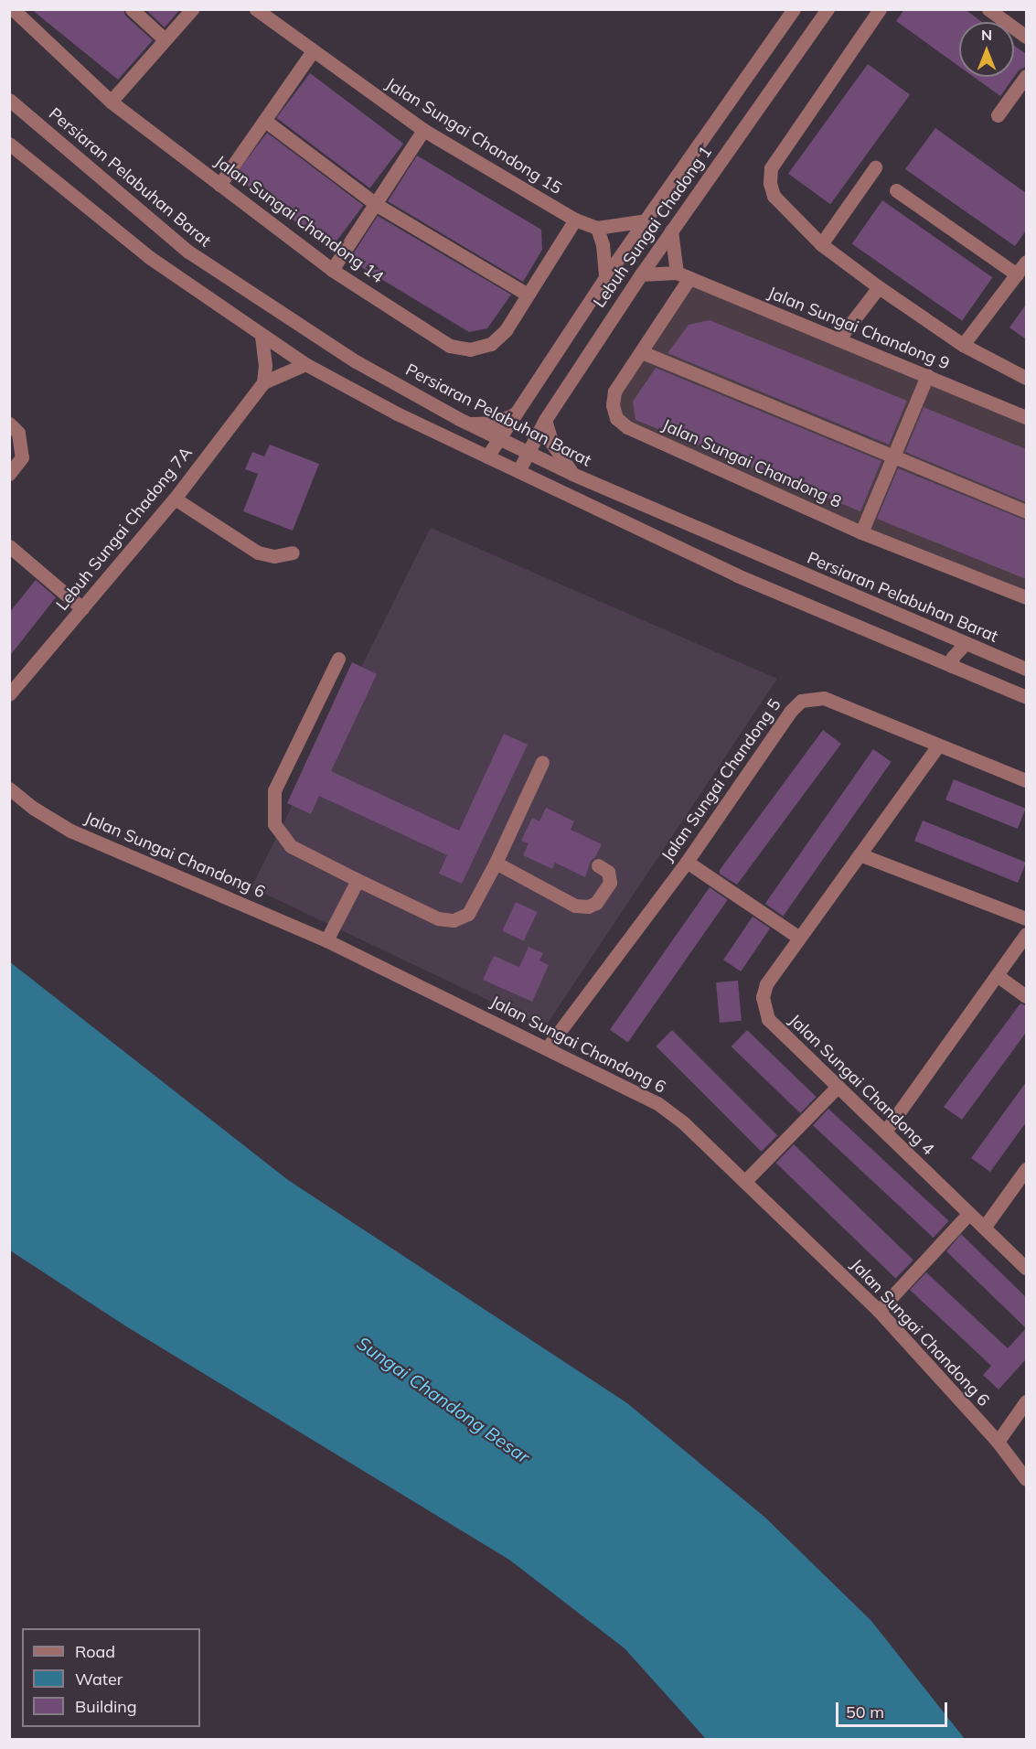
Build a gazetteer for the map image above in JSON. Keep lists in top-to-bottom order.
{
  "streets": {
    "street": [
      "Jalan Sungai Chandong 15",
      "Persiaran Pelabuhan Barat",
      "Jalan Sungai Chandong 14",
      "Lebuh Sungai Chadong 1",
      "Jalan Sungai Chandong 9",
      "Jalan Sungai Chandong 8",
      "Lebuh Sungai Chadong 7A",
      "Jalan Sungai Chandong 5",
      "Jalan Sungai Chandong 6",
      "Jalan Sungai Chandong 4"
    ]
  },
  "crossings": [
    ["Jalan Sungai Chandong 15", "Jalan Sungai Chandong 14"],
    ["Jalan Sungai Chandong 15", "Lebuh Sungai Chadong 1"],
    ["Persiaran Pelabuhan Barat", "Lebuh Sungai Chadong 1"],
    ["Lebuh Sungai Chadong 1", "Jalan Sungai Chandong 9"],
    ["Jalan Sungai Chandong 9", "Jalan Sungai Chandong 8"],
    ["Jalan Sungai Chandong 5", "Jalan Sungai Chandong 6"],
    ["Jalan Sungai Chandong 5", "Jalan Sungai Chandong 4"]
  ],
  "water": ["Sungai Chandong Besar"],
  "legend": ["Road", "Water", "Building"],
  "scale_bar": "50 m",
  "north": "top"
}
